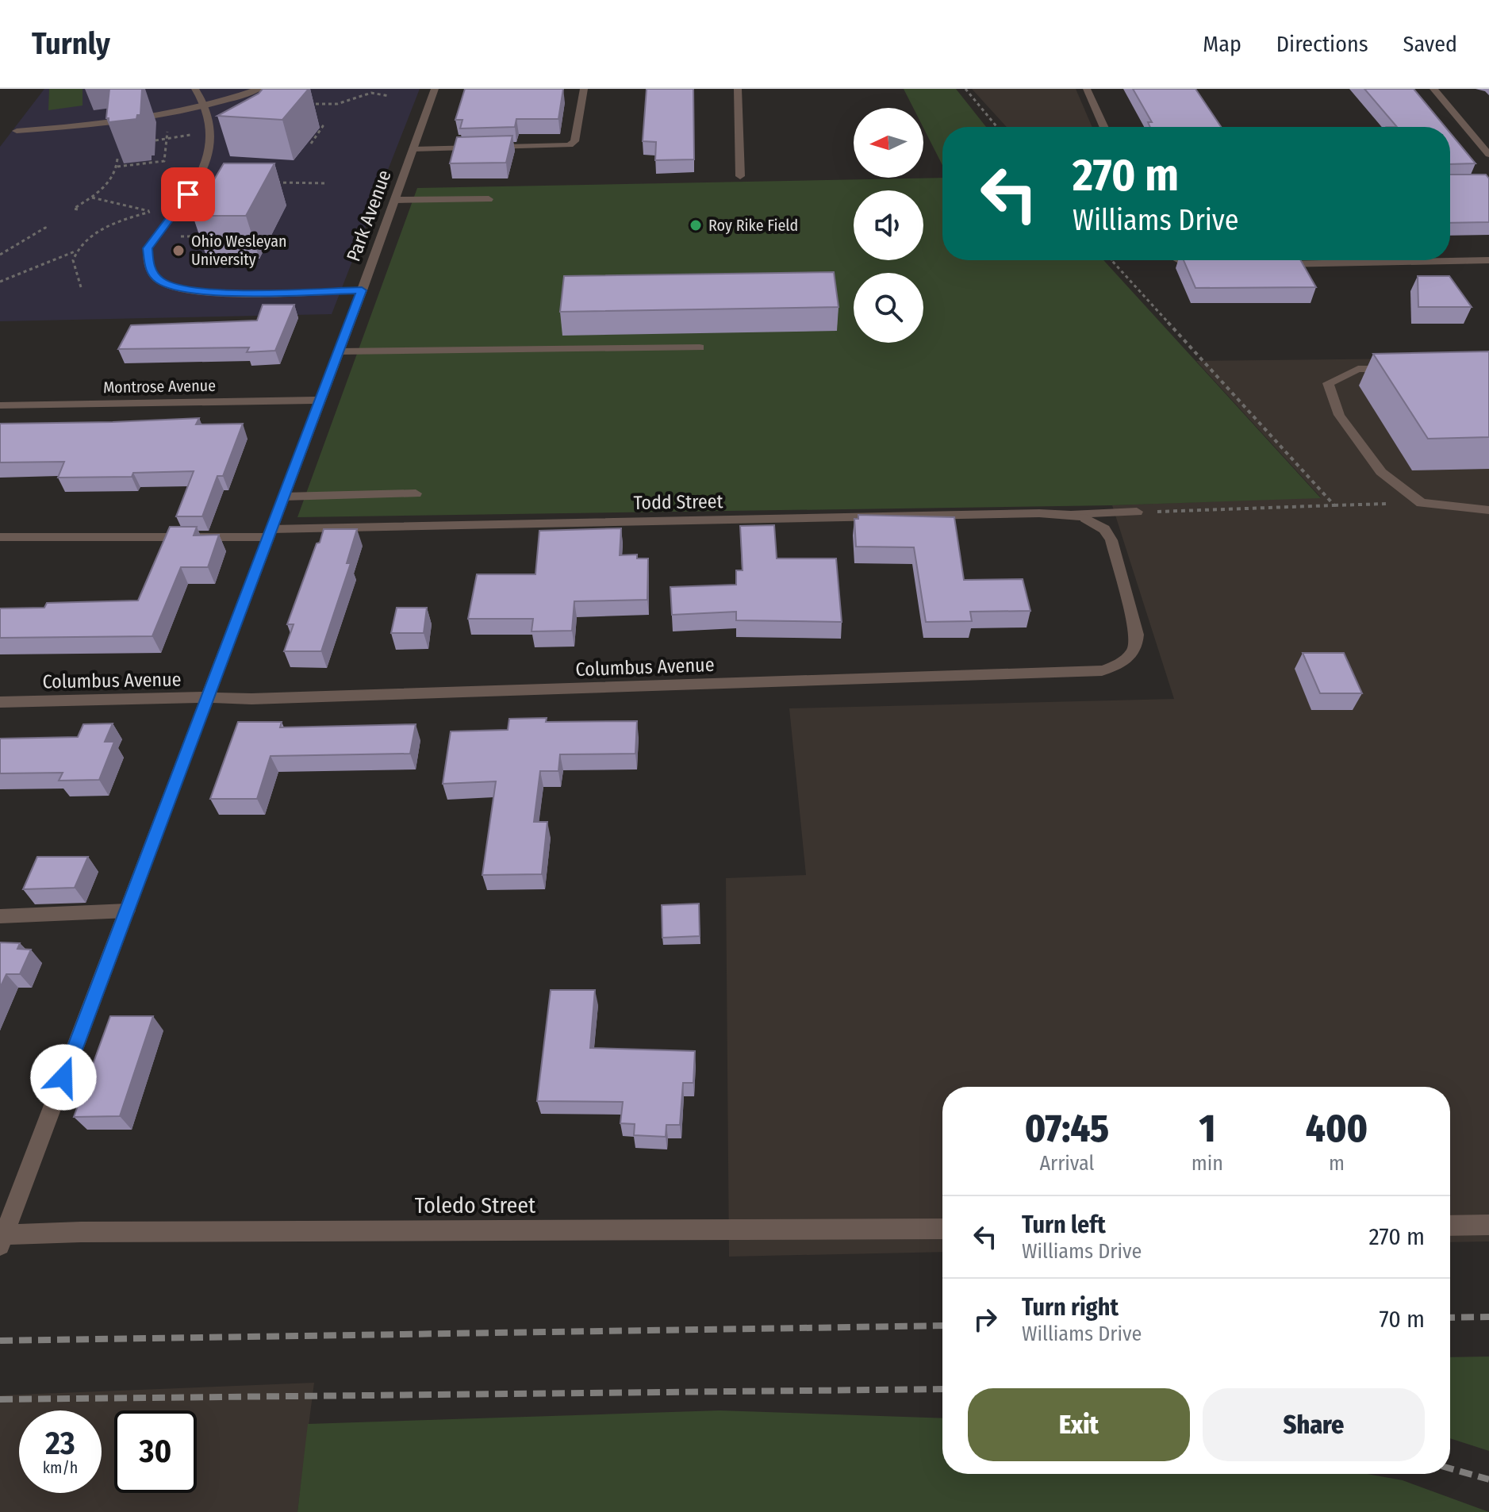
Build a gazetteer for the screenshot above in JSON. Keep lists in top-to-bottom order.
{
  "streets": {
    "street": [
      "Park Avenue",
      "Montrose Avenue",
      "Todd Street",
      "Columbus Avenue",
      "Toledo Street"
    ]
  },
  "crossings": [
    ["Park Avenue", "Montrose Avenue"],
    ["Park Avenue", "Todd Street"],
    ["Park Avenue", "Columbus Avenue"],
    ["Park Avenue", "Toledo Street"],
    ["Todd Street", "Columbus Avenue"]
  ],
  "places": ["Roy Rike Field", "Ohio Wesleyan University"],
  "north": "left",
  "page": {
    "header": "Turnly",
    "nav": ["Map", "Directions", "Saved"],
    "turn": ["270 m", "Williams Drive"],
    "eta": [
      "07:45",
      "Arrival",
      "1",
      "min",
      "400",
      "m"
    ],
    "list": [
      {
        "name": "Turn left",
        "note": "Williams Drive",
        "value": "270 m"
      },
      {
        "name": "Turn right",
        "note": "Williams Drive",
        "value": "70 m"
      }
    ],
    "buttons": ["Exit", "Share"],
    "speed": "23 km/h",
    "limit": "30"
  }
}
